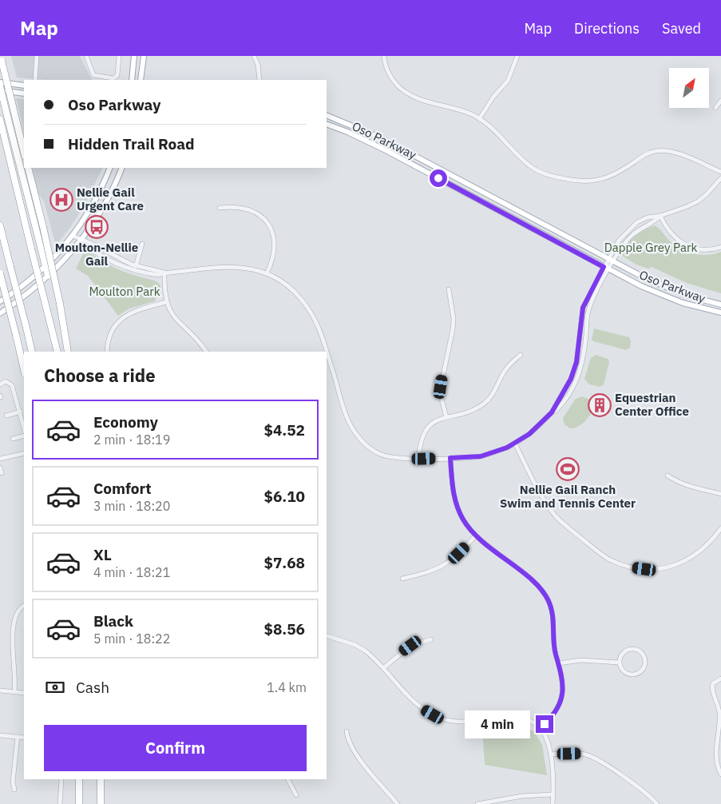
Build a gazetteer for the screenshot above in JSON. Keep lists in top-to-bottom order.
{
  "streets": {
    "main road": ["Oso Parkway"]
  },
  "parks": ["Dapple Grey Park", "Moulton Park"],
  "places": {
    "hospital": ["Nellie Gail Urgent Care"],
    "bus stop": ["Moulton-Nellie Gail"],
    "building": ["Equestrian Center Office"],
    "sports": ["Nellie Gail Ranch Swim and Tennis Center"]
  },
  "north": "top right",
  "page": {
    "header": "Map",
    "nav": ["Map", "Directions", "Saved"],
    "banner": ["Oso Parkway", "Hidden Trail Road"],
    "heading": "Choose a ride",
    "list": [
      {
        "name": "Economy",
        "note": "2 min · 18:19",
        "value": "$4.52"
      },
      {
        "name": "Comfort",
        "note": "3 min · 18:20",
        "value": "$6.10"
      },
      {
        "name": "XL",
        "note": "4 min · 18:21",
        "value": "$7.68"
      },
      {
        "name": "Black",
        "note": "5 min · 18:22",
        "value": "$8.56"
      }
    ],
    "pay": ["Cash", "1.4 km"],
    "bubble": "4 min",
    "buttons": "Confirm"
  }
}
